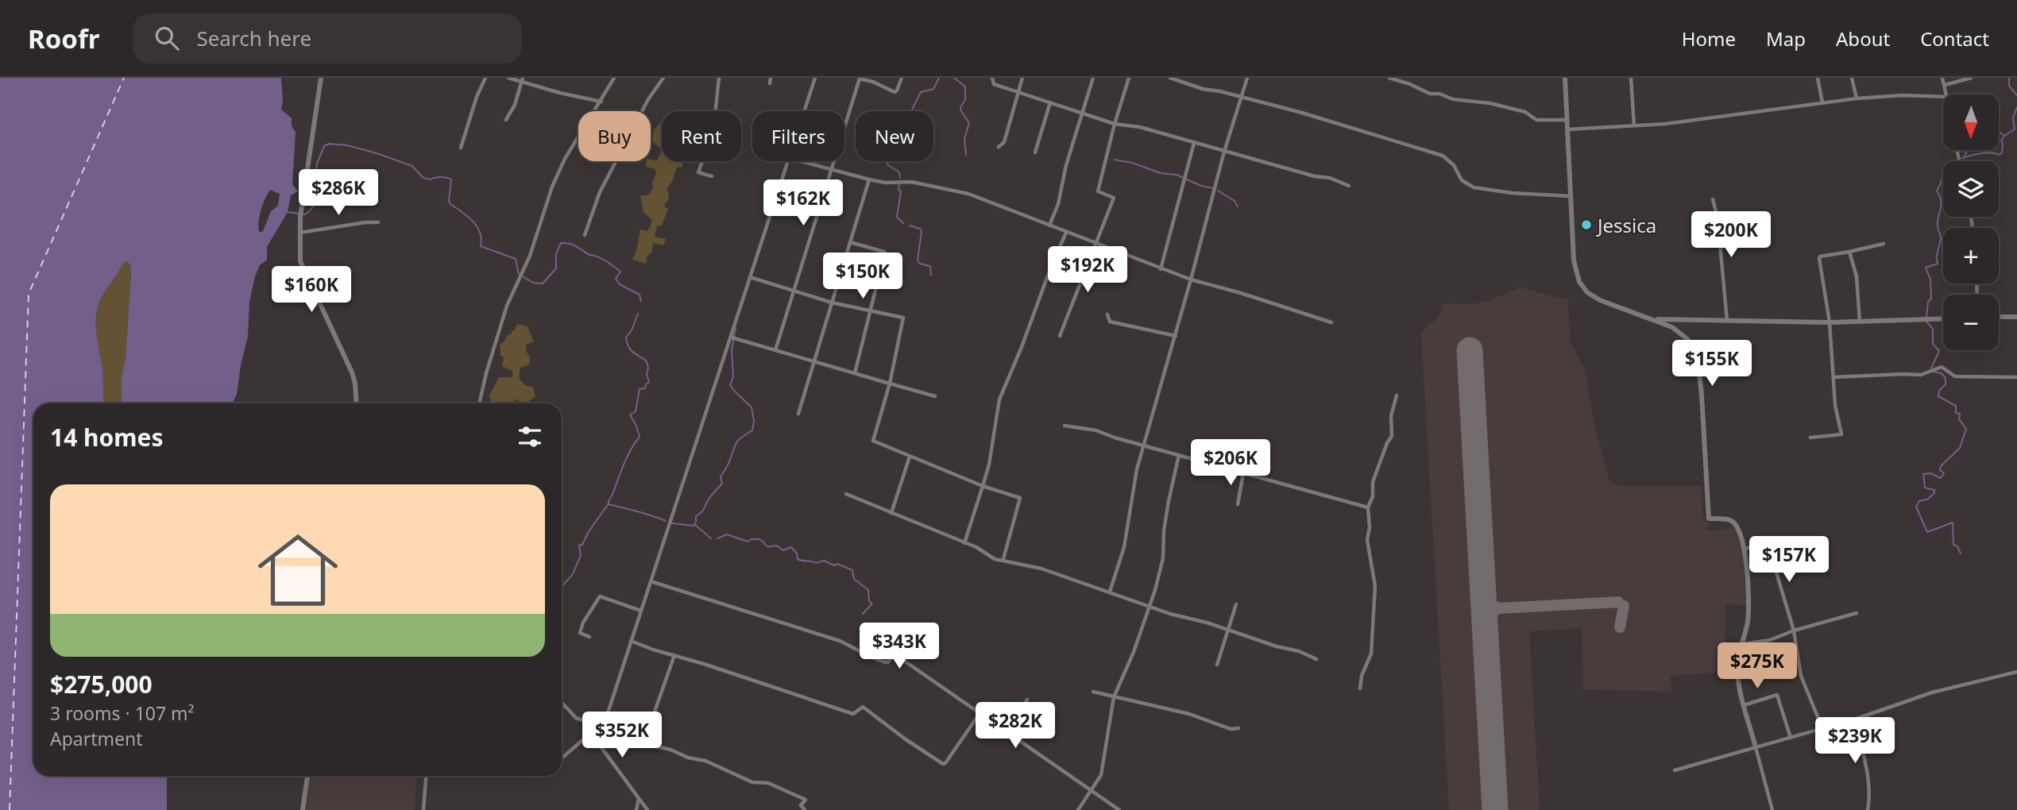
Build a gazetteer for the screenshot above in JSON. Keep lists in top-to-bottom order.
{
  "places": ["Jessica"],
  "north": "bottom",
  "page": {
    "header": "Roofr",
    "search": "Search here",
    "nav": [
      "Home",
      "Map",
      "About",
      "Contact"
    ],
    "map_buttons": ["+", "−"],
    "chip": [
      "Buy",
      "Rent",
      "Filters",
      "New"
    ],
    "price": [
      "$286K",
      "$162K",
      "$200K",
      "$192K",
      "$150K",
      "$160K",
      "$155K",
      "$206K",
      "$157K",
      "$343K",
      "$275K",
      "$282K",
      "$352K",
      "$239K"
    ],
    "heading": "14 homes",
    "list": [
      {
        "name": "$275,000",
        "note": "3 rooms · 107 m² · Apartment"
      }
    ]
  }
}
